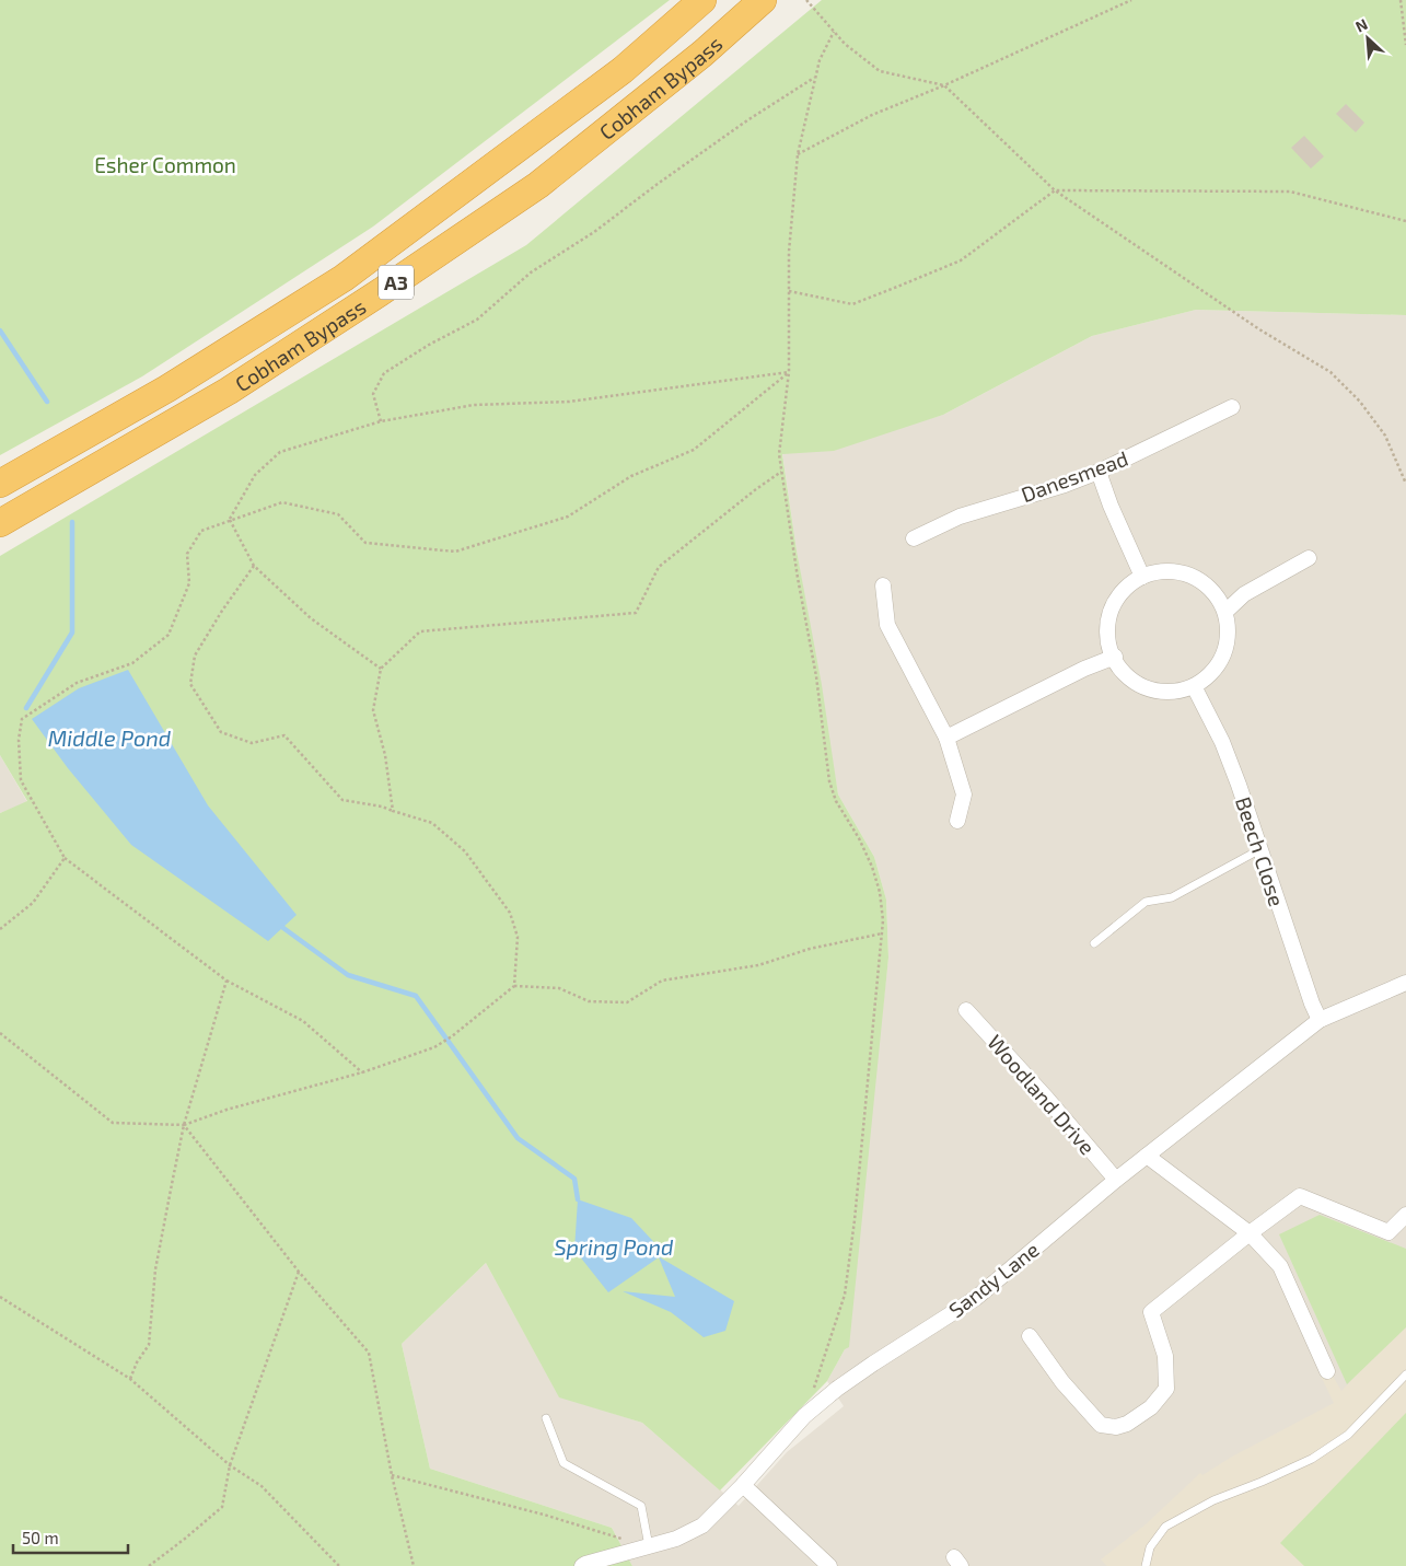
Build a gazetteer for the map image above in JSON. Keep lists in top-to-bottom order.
{
  "streets": {
    "highway": ["Cobham Bypass", "A3"],
    "street": [
      "Danesmead",
      "Beech Close",
      "Woodland Drive",
      "Sandy Lane"
    ]
  },
  "crossings": [
    ["Beech Close", "Sandy Lane"],
    ["Woodland Drive", "Sandy Lane"]
  ],
  "water": ["Middle Pond", "Spring Pond"],
  "parks": ["Esher Common"],
  "scale_bar": "50 m",
  "north": "top left"
}
